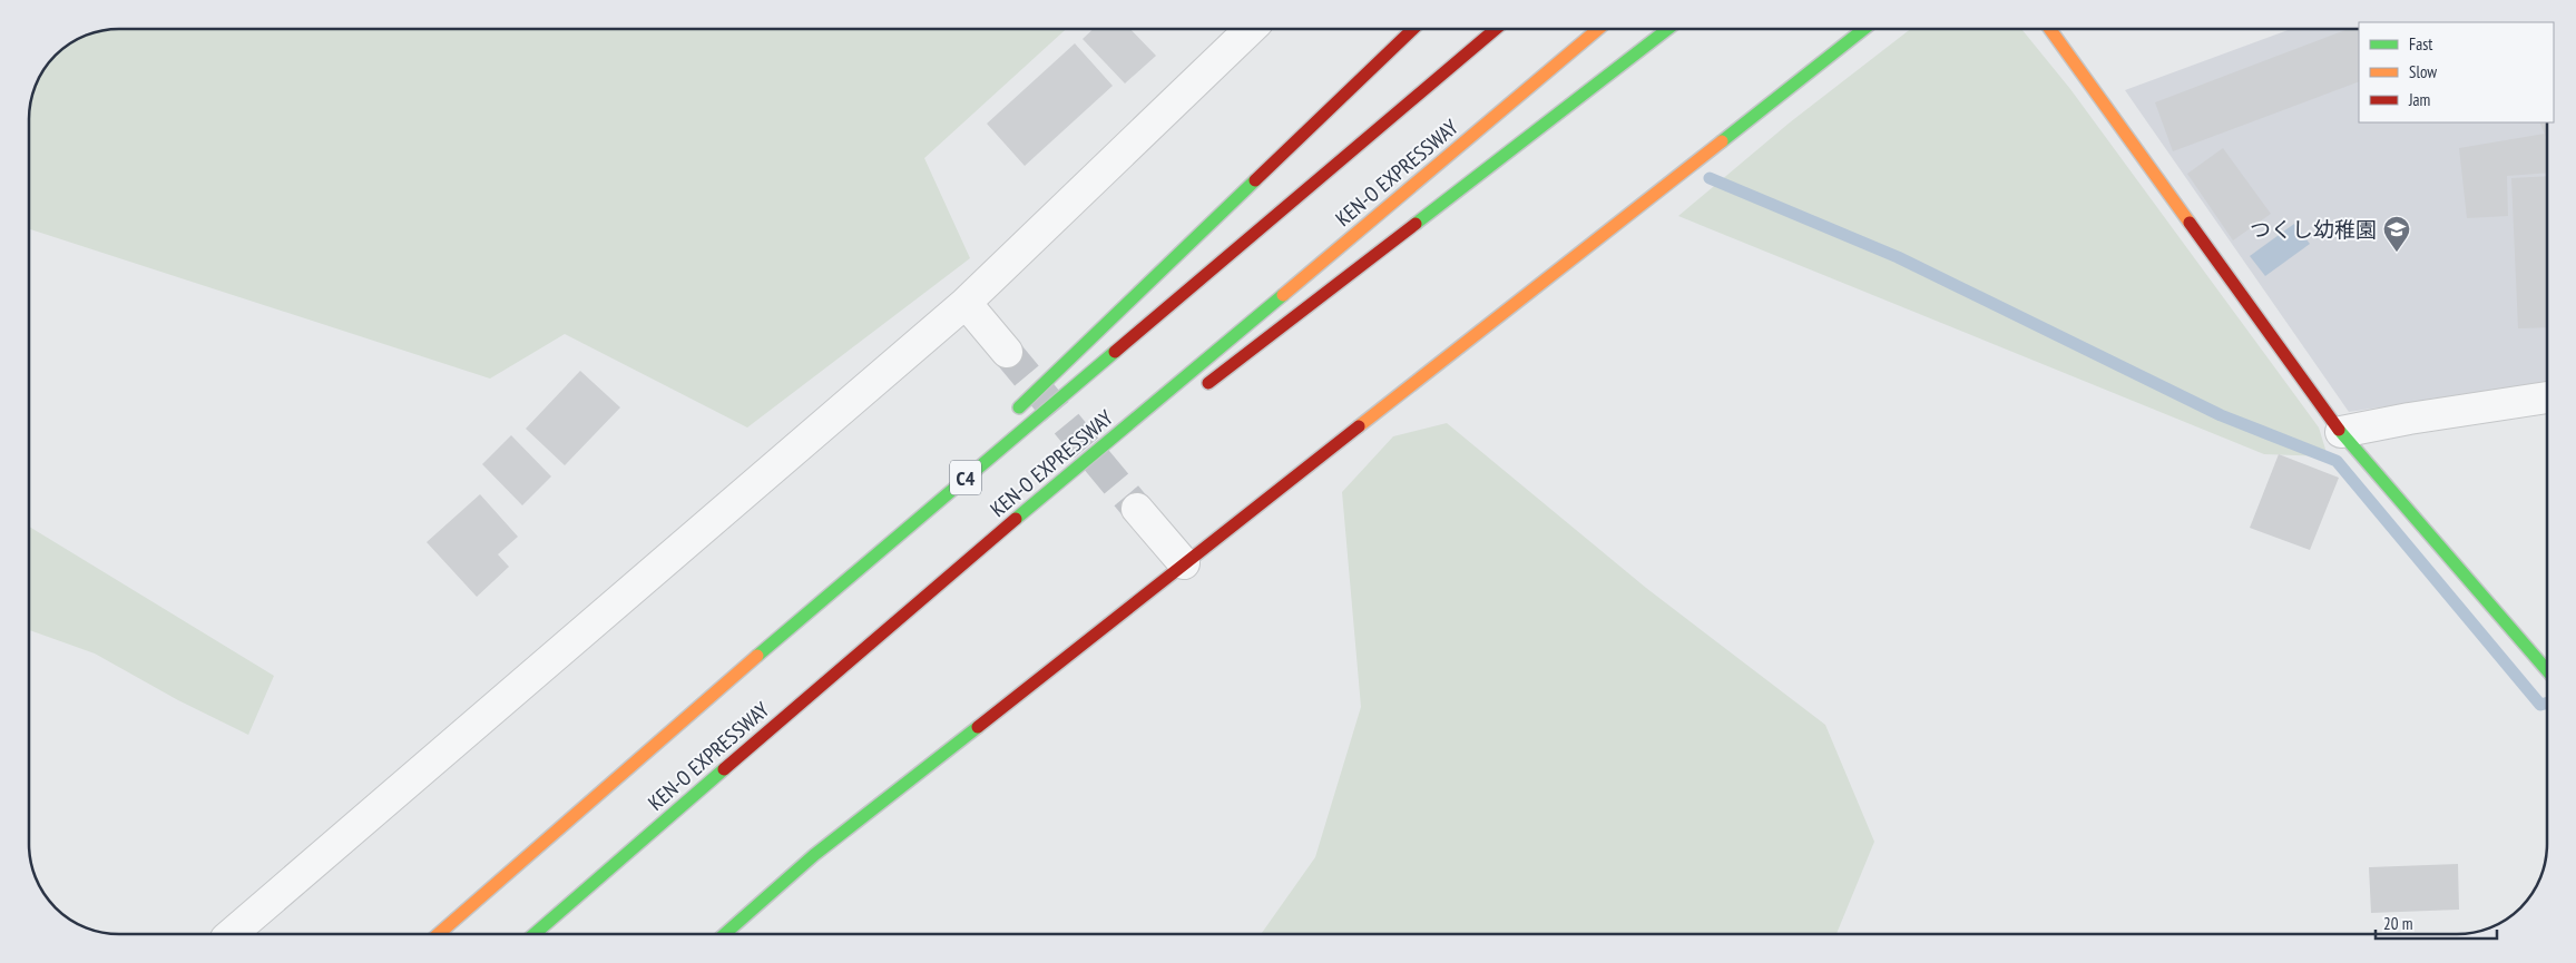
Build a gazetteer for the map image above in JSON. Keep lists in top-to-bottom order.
{
  "streets": {
    "main road": ["KEN-O EXPRESSWAY", "C4"]
  },
  "places": {
    "school or university": ["つくし幼稚園"]
  },
  "legend": ["Fast", "Slow", "Jam"],
  "scale_bar": "20 m"
}
